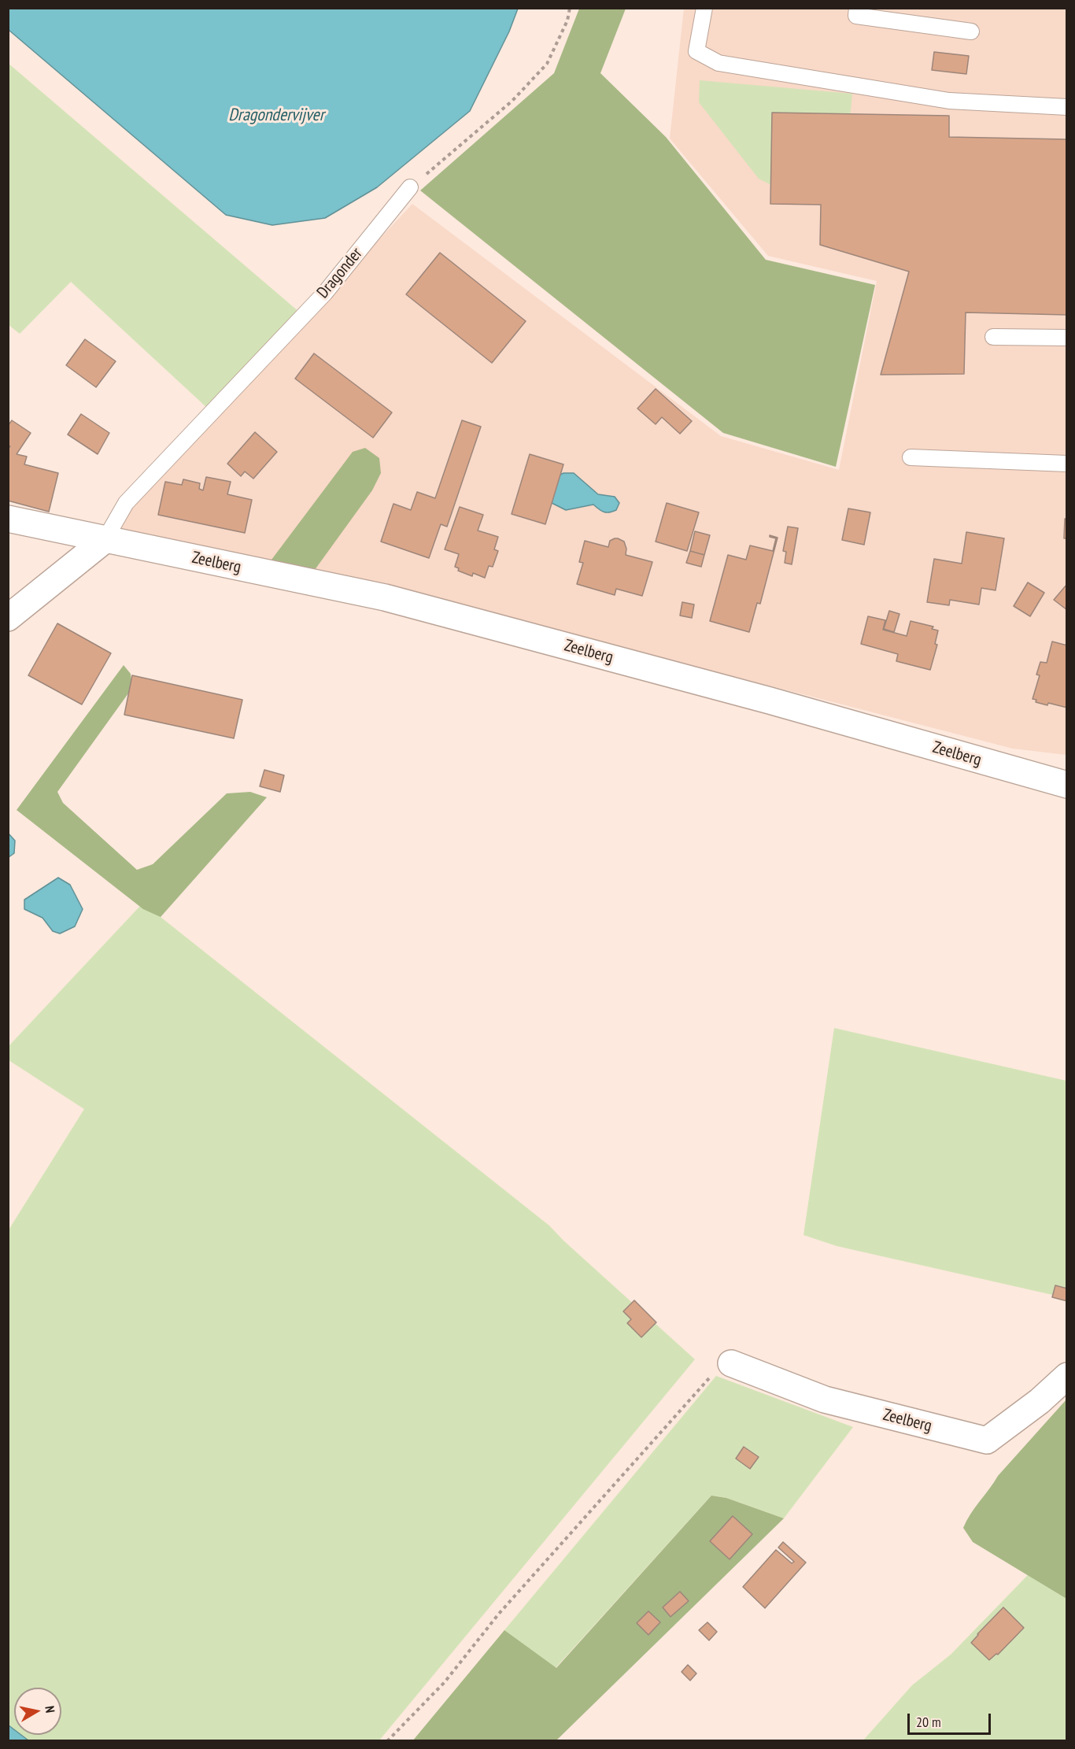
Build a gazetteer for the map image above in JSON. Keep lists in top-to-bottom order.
{
  "streets": {
    "street": ["Zeelberg"],
    "lane": ["Dragonder"]
  },
  "crossings": [
    ["Dragonder", "Zeelberg"]
  ],
  "water": ["Dragondervijver"],
  "scale_bar": "20 m",
  "north": "right"
}
